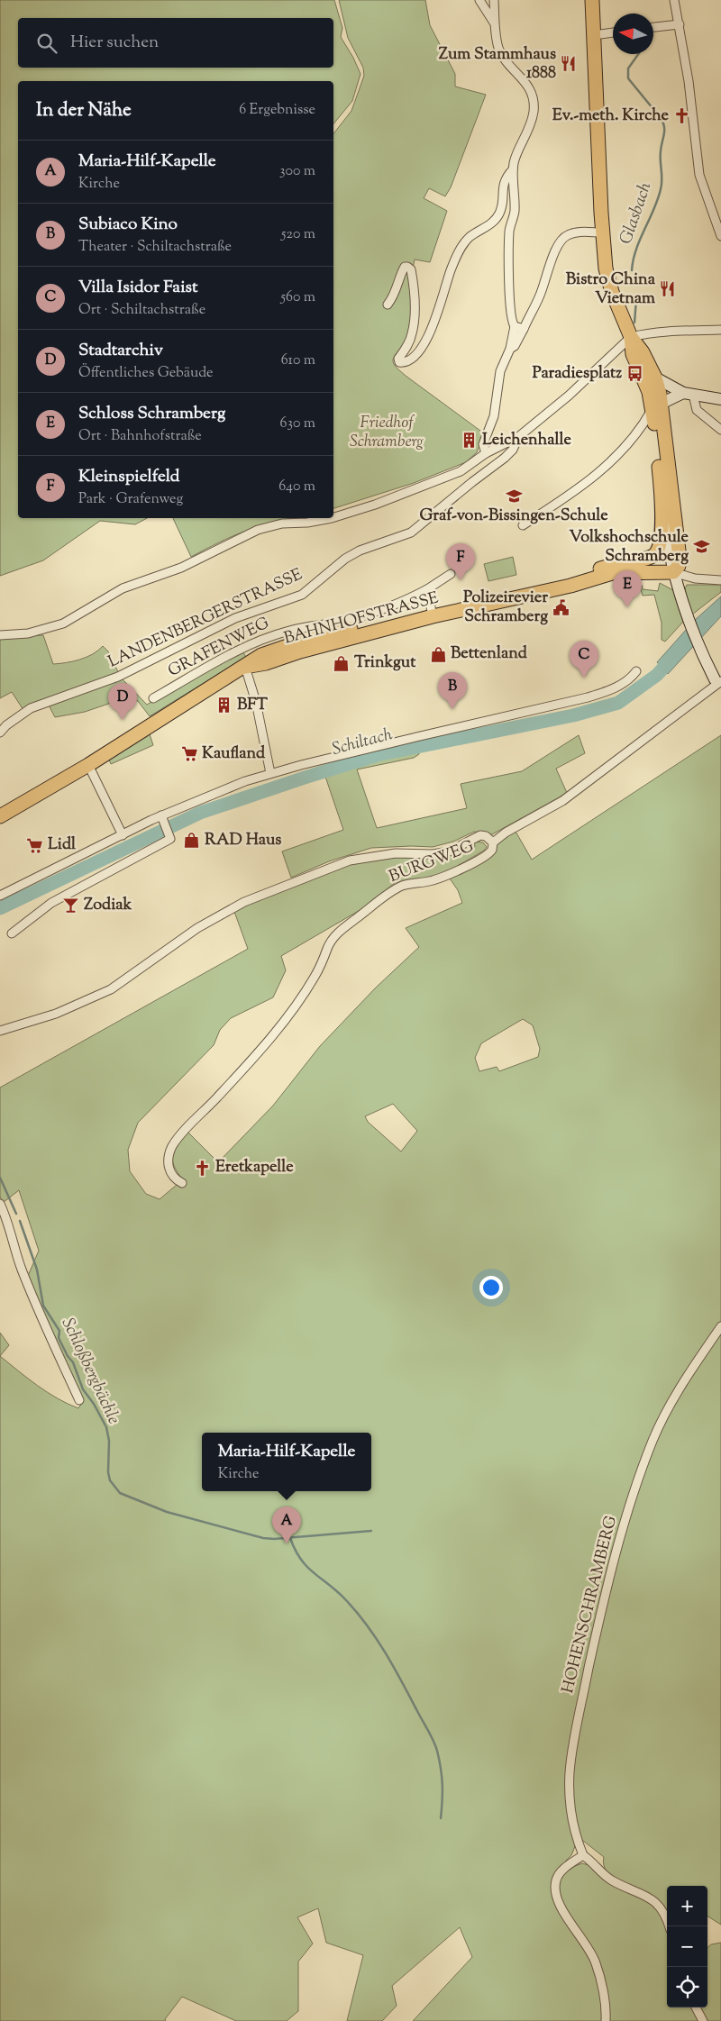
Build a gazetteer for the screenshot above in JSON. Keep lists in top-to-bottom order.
{
  "streets": {
    "main road": ["BAHNHOFSTRASSE"],
    "street": [
      "LANDENBERGERSTRASSE",
      "GRAFENWEG",
      "BURGWEG",
      "HOHENSCHRAMBERG"
    ]
  },
  "water": ["Glasbach", "Schiltach", "Schloßbergbächle"],
  "parks": ["Friedhof Schramberg"],
  "places": {
    "restaurant": ["Zum Stammhaus 1888", "Bistro China Vietnam"],
    "church": ["Ev.-meth. Kirche", "Eretkapelle"],
    "bus stop": ["Paradiesplatz"],
    "building": ["Leichenhalle", "BFT"],
    "school or university": ["Graf-von-Bissingen-Schule", "Volkshochschule Schramberg"],
    "public building": ["Polizeirevier Schramberg"],
    "shop": ["Bettenland", "Trinkgut", "RAD Haus"],
    "supermarket": ["Kaufland", "Lidl"],
    "bar": ["Zodiak"]
  },
  "north": "left",
  "page": {
    "search": "Hier suchen",
    "heading": ["In der Nähe", "6 Ergebnisse"],
    "list": [
      {
        "mark": "A",
        "name": "Maria-Hilf-Kapelle",
        "note": "Kirche",
        "value": "300 m"
      },
      {
        "mark": "B",
        "name": "Subiaco Kino",
        "note": "Theater · Schiltachstraße",
        "value": "520 m"
      },
      {
        "mark": "C",
        "name": "Villa Isidor Faist",
        "note": "Ort · Schiltachstraße",
        "value": "560 m"
      },
      {
        "mark": "D",
        "name": "Stadtarchiv",
        "note": "Öffentliches Gebäude",
        "value": "610 m"
      },
      {
        "mark": "E",
        "name": "Schloss Schramberg",
        "note": "Ort · Bahnhofstraße",
        "value": "630 m"
      },
      {
        "mark": "F",
        "name": "Kleinspielfeld",
        "note": "Park · Grafenweg",
        "value": "640 m"
      }
    ],
    "pins": [
      "F",
      "E",
      "C",
      "B",
      "D",
      "A"
    ],
    "popup": ["Maria-Hilf-Kapelle", "Kirche"],
    "map_buttons": ["+", "−"]
  }
}
